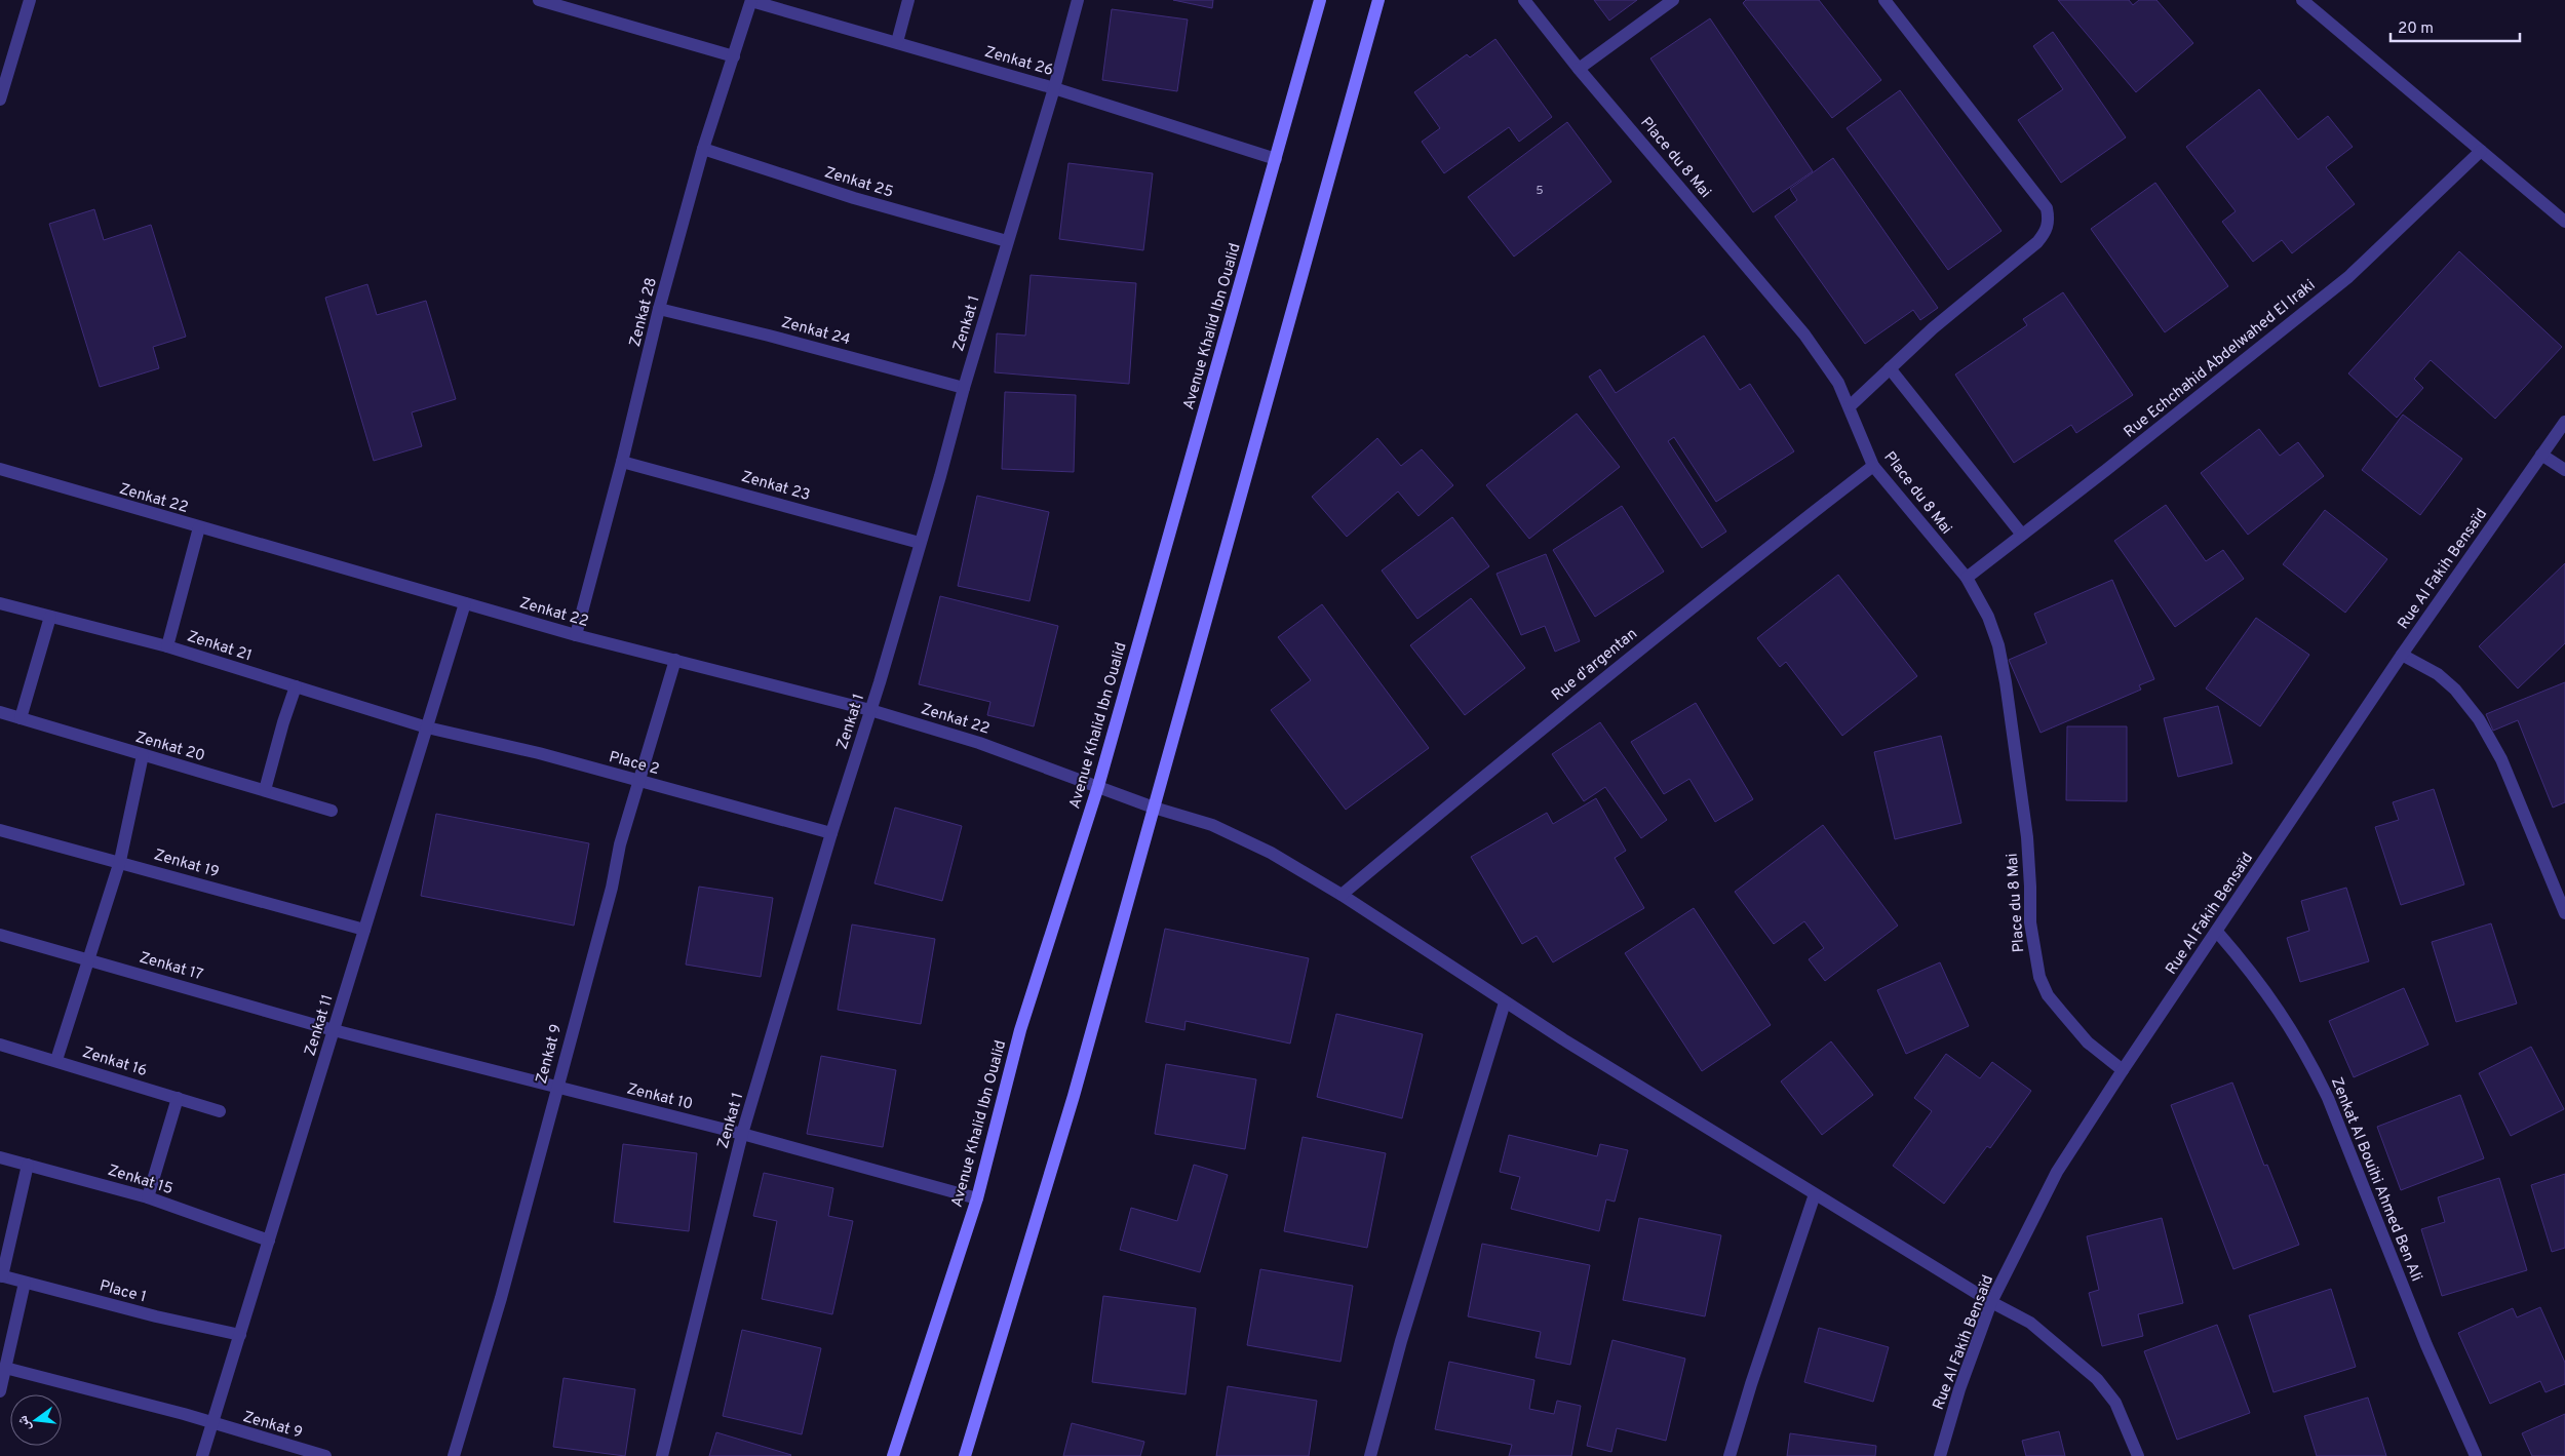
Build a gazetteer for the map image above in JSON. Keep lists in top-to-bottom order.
{
  "streets": {
    "main road": ["Avenue Khalid Ibn Oualid"],
    "street": [
      "Zenkat 26",
      "Place du 8 Mai",
      "Zenkat 25",
      "Zenkat 28",
      "Zenkat 1",
      "Zenkat 24",
      "Rue Echchahid Abdelwahed El Iraki",
      "Zenkat 23",
      "Zenkat 22",
      "Rue Al Fakih Bensaïd",
      "Zenkat 21",
      "Rue d'argentan",
      "Zenkat 20",
      "Place 2",
      "Zenkat 19",
      "Zenkat 17",
      "Zenkat 11",
      "Zenkat 9",
      "Zenkat 16",
      "Zenkat 10",
      "Zenkat 15",
      "Zenkat Al Bouihi Ahmed Ben Ali",
      "Place 1"
    ]
  },
  "crossings": [
    ["Zenkat 26", "Zenkat 28"],
    ["Zenkat 26", "Zenkat 1"],
    ["Zenkat 26", "Avenue Khalid Ibn Oualid"],
    ["Place du 8 Mai", "Rue Echchahid Abdelwahed El Iraki"],
    ["Place du 8 Mai", "Rue Al Fakih Bensaïd"],
    ["Place du 8 Mai", "Rue d'argentan"],
    ["Zenkat 25", "Zenkat 28"],
    ["Zenkat 25", "Zenkat 1"],
    ["Zenkat 28", "Zenkat 24"],
    ["Zenkat 28", "Zenkat 23"],
    ["Zenkat 28", "Zenkat 22"],
    ["Zenkat 1", "Zenkat 24"],
    ["Zenkat 1", "Zenkat 23"],
    ["Zenkat 1", "Zenkat 22"],
    ["Zenkat 1", "Place 2"],
    ["Zenkat 1", "Zenkat 10"],
    ["Avenue Khalid Ibn Oualid", "Zenkat 22"],
    ["Avenue Khalid Ibn Oualid", "Zenkat 10"],
    ["Zenkat 22", "Rue Al Fakih Bensaïd"],
    ["Zenkat 22", "Rue d'argentan"],
    ["Zenkat 22", "Zenkat 11"],
    ["Zenkat 22", "Zenkat 9"],
    ["Rue Al Fakih Bensaïd", "Zenkat Al Bouihi Ahmed Ben Ali"],
    ["Zenkat 21", "Place 2"],
    ["Zenkat 21", "Zenkat 11"],
    ["Place 2", "Zenkat 11"],
    ["Place 2", "Zenkat 9"],
    ["Zenkat 19", "Zenkat 11"],
    ["Zenkat 17", "Zenkat 11"],
    ["Zenkat 17", "Zenkat 10"],
    ["Zenkat 11", "Zenkat 9"],
    ["Zenkat 11", "Zenkat 10"],
    ["Zenkat 11", "Zenkat 15"],
    ["Zenkat 11", "Place 1"],
    ["Zenkat 9", "Zenkat 10"]
  ],
  "house_numbers": ["5"],
  "scale_bar": "20 m",
  "north": "left"
}
